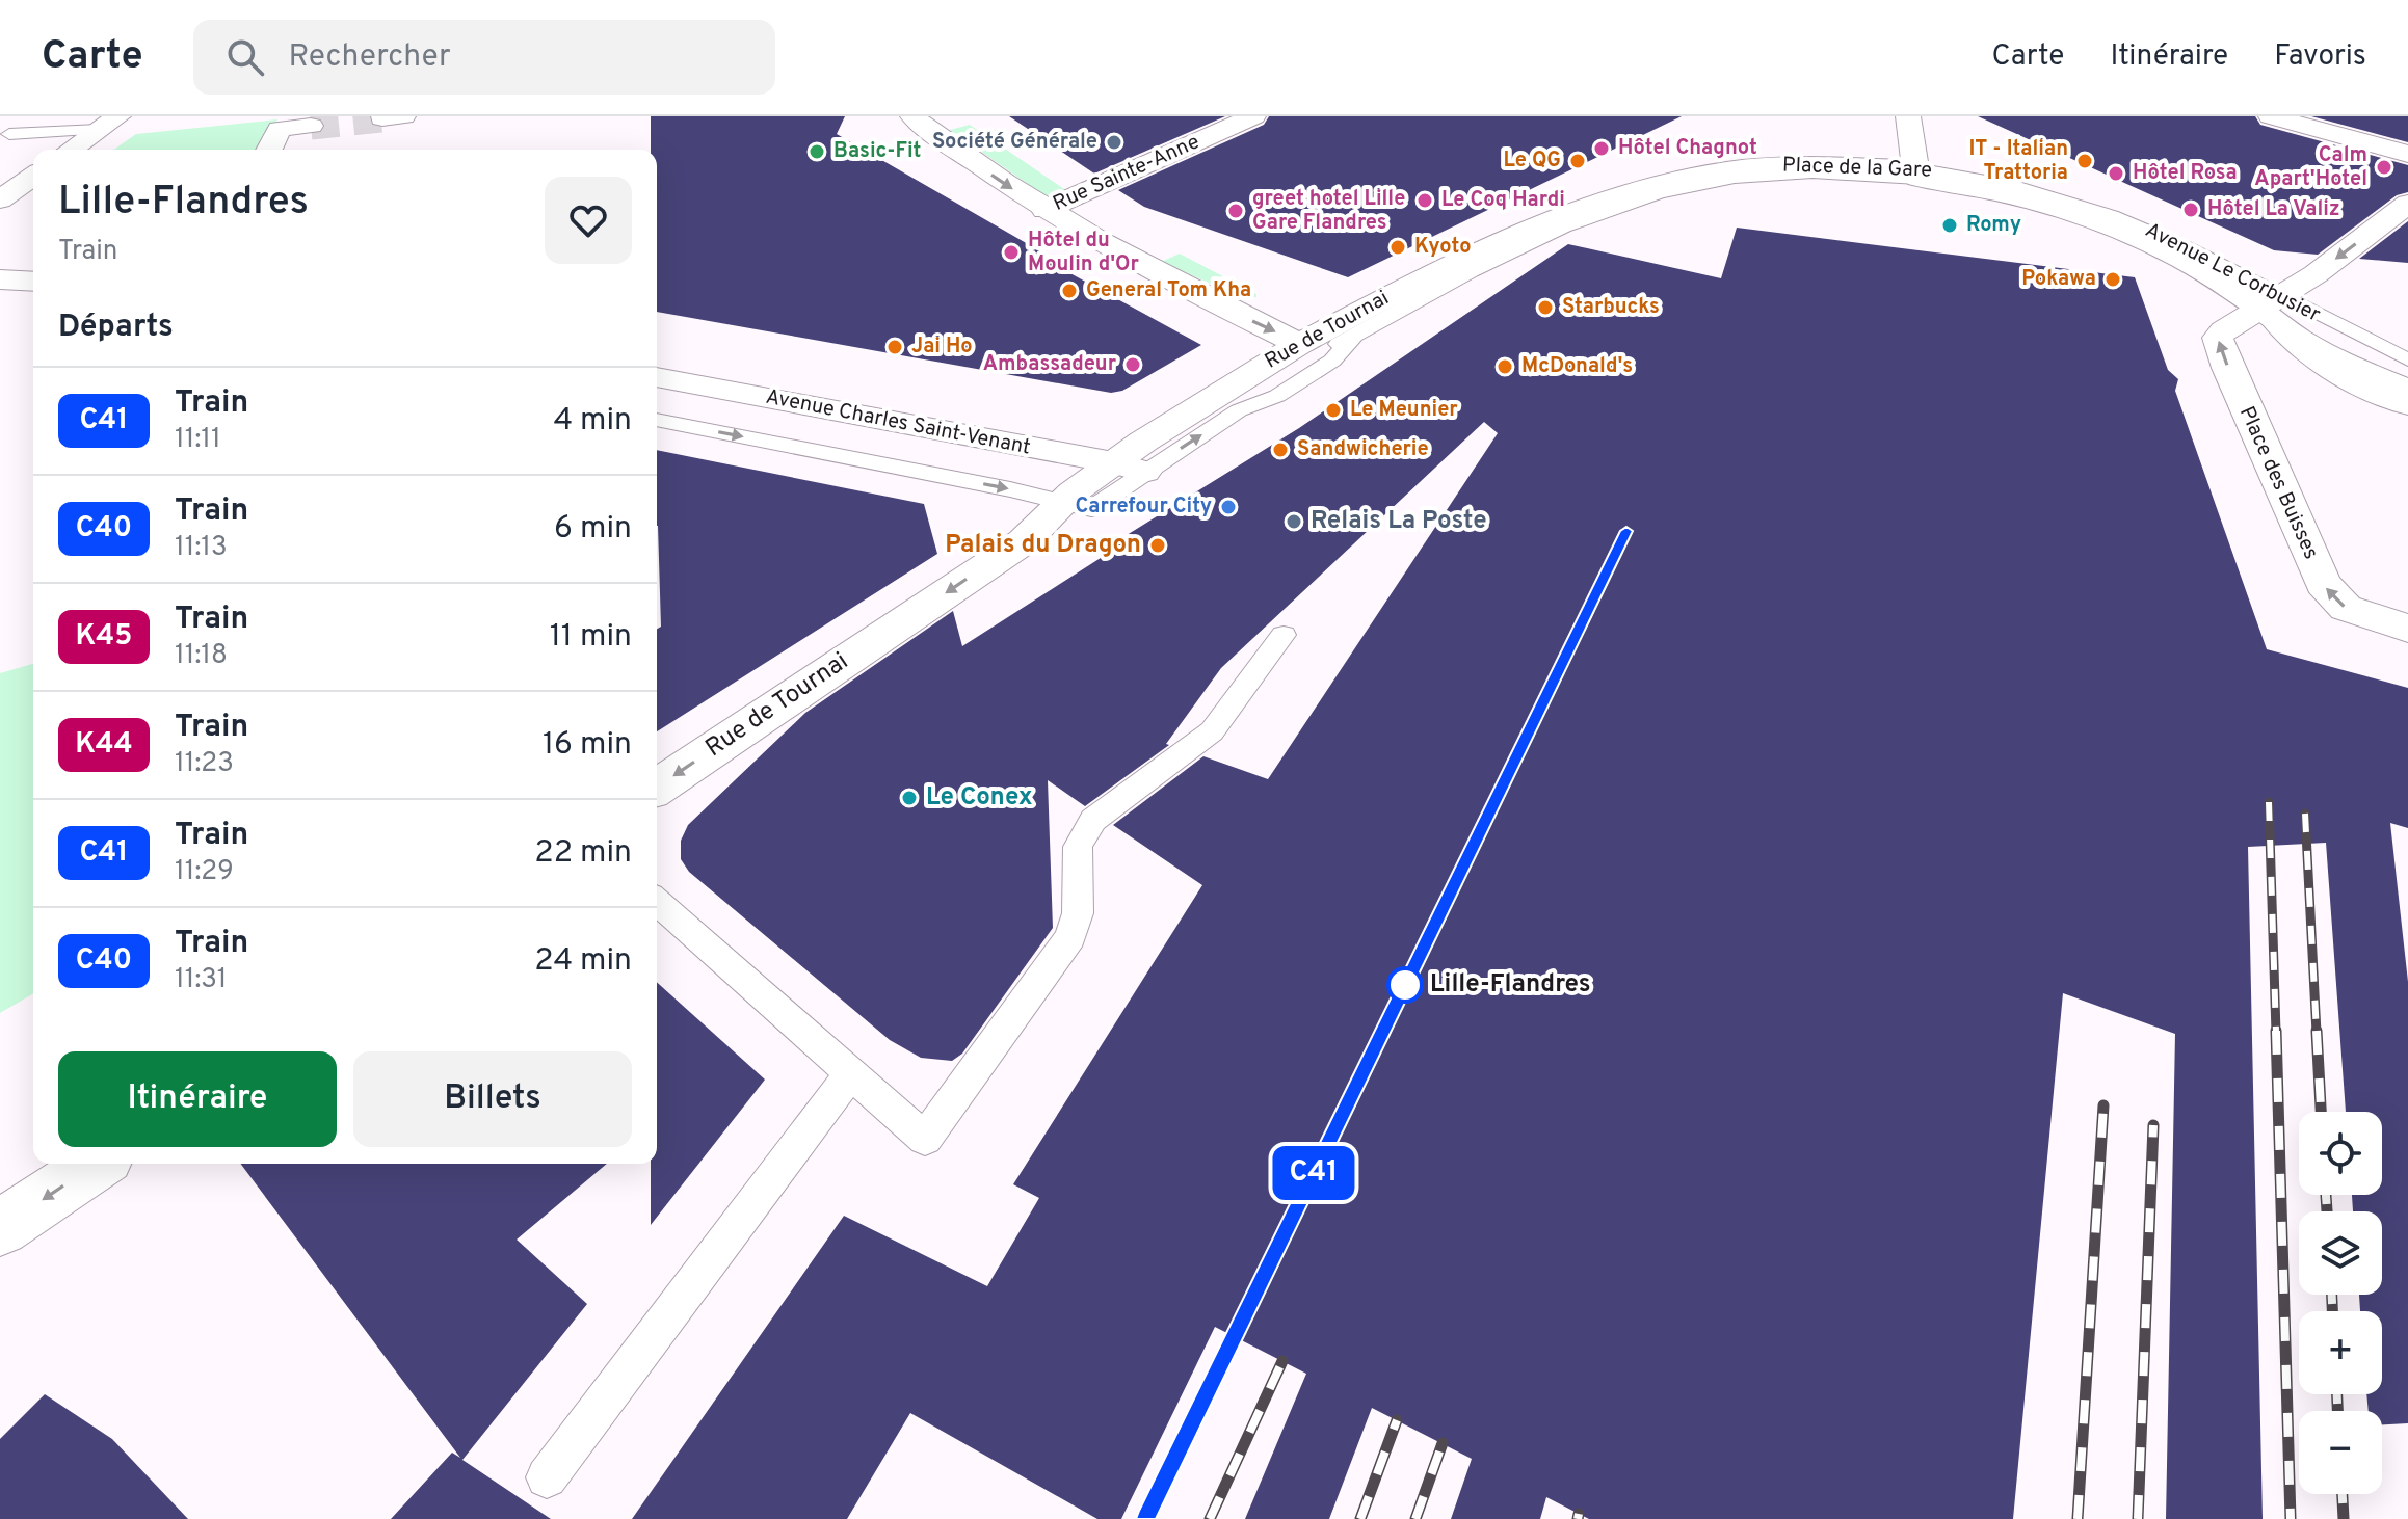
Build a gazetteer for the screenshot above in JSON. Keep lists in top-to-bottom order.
{
  "streets": {
    "street": [
      "Place de la Gare",
      "Rue Sainte-Anne",
      "Avenue Le Corbusier",
      "Rue de Tournai",
      "Avenue Charles Saint-Venant",
      "Place des Buisses"
    ]
  },
  "crossings": [
    ["Place de la Gare", "Avenue Le Corbusier"],
    ["Place de la Gare", "Rue de Tournai"],
    ["Avenue Le Corbusier", "Place des Buisses"],
    ["Rue de Tournai", "Avenue Charles Saint-Venant"]
  ],
  "one_way": ["Place des Buisses"],
  "places": [
    "Société Générale",
    "Hôtel Chagnot",
    "Basic-Fit",
    "Le QG",
    "IT - Italian Trattoria",
    "Calm Apart'Hotel",
    "Hôtel Rosa",
    "Le Coq Hardi",
    "Hôtel La Valiz",
    "greet hotel Lille Gare Flandres",
    "Romy",
    "Kyoto",
    "Hôtel du Moulin d'Or",
    "Pokawa",
    "General Tom Kha",
    "Starbucks",
    "Jai Ho",
    "Ambassadeur",
    "McDonald's",
    "Le Meunier",
    "Sandwicherie",
    "Carrefour City",
    "Relais La Poste",
    "Palais du Dragon",
    "Le Conex",
    "Lille-Flandres"
  ],
  "page": {
    "header": "Carte",
    "search": "Rechercher",
    "nav": ["Carte", "Itinéraire", "Favoris"],
    "on_map": "C41",
    "heading": [
      ["Lille-Flandres", "Train"],
      "Départs"
    ],
    "list": [
      {
        "mark": "C41",
        "name": "Train",
        "note": "11:11",
        "value": "4 min"
      },
      {
        "mark": "C40",
        "name": "Train",
        "note": "11:13",
        "value": "6 min"
      },
      {
        "mark": "K45",
        "name": "Train",
        "note": "11:18",
        "value": "11 min"
      },
      {
        "mark": "K44",
        "name": "Train",
        "note": "11:23",
        "value": "16 min"
      },
      {
        "mark": "C41",
        "name": "Train",
        "note": "11:29",
        "value": "22 min"
      },
      {
        "mark": "C40",
        "name": "Train",
        "note": "11:31",
        "value": "24 min"
      }
    ],
    "buttons": ["Itinéraire", "Billets"],
    "map_buttons": ["+", "−"]
  }
}
